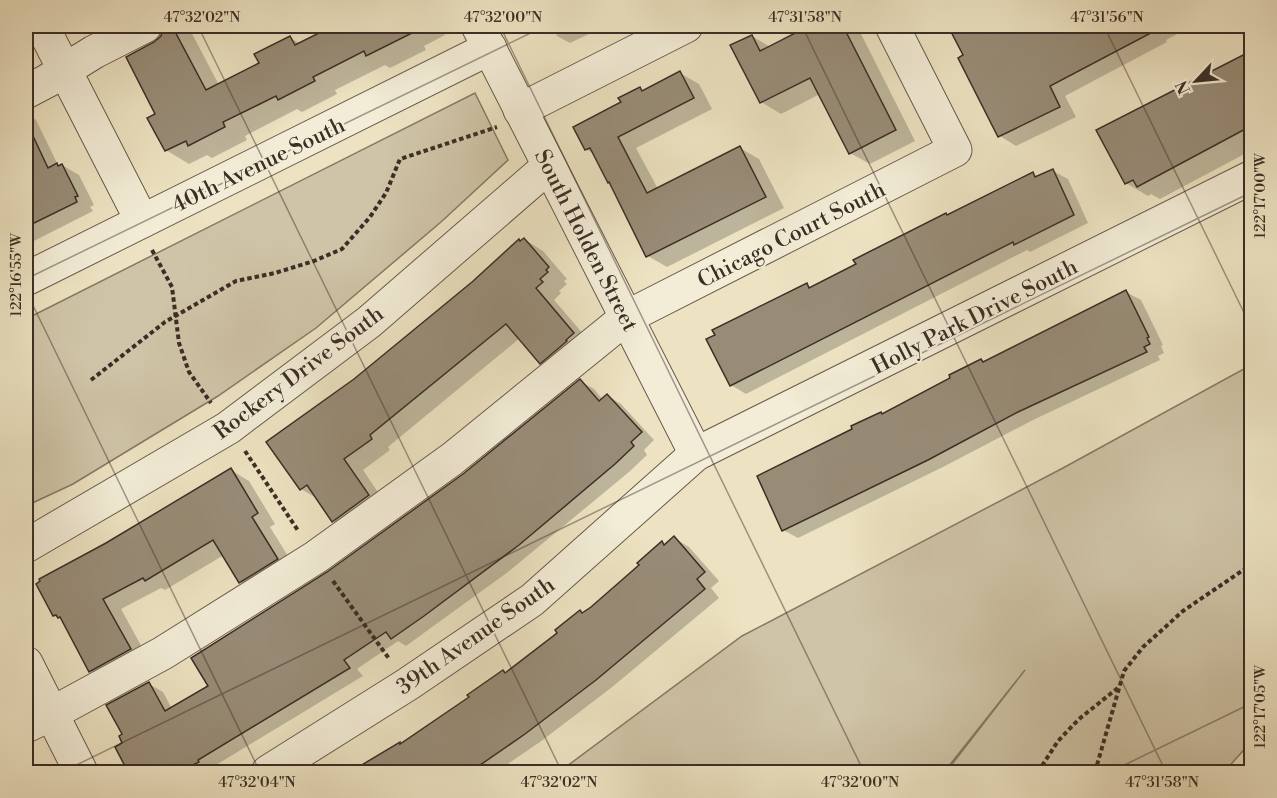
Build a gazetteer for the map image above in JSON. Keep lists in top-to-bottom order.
{
  "streets": {
    "street": [
      "40th Avenue South",
      "Chicago Court South",
      "South Holden Street",
      "Holly Park Drive South",
      "Rockery Drive South",
      "39th Avenue South"
    ]
  },
  "crossings": [
    ["40th Avenue South", "South Holden Street"],
    ["Chicago Court South", "South Holden Street"],
    ["South Holden Street", "Holly Park Drive South"],
    ["South Holden Street", "Rockery Drive South"],
    ["South Holden Street", "39th Avenue South"],
    ["Holly Park Drive South", "39th Avenue South"]
  ],
  "north": "bottom left",
  "coordinates": [
    "47°32'02\"N",
    "47°32'00\"N",
    "47°31'58\"N",
    "47°31'56\"N",
    "122°17'00\"W",
    "122°16'55\"W",
    "122°17'05\"W",
    "47°32'04\"N"
  ]
}
